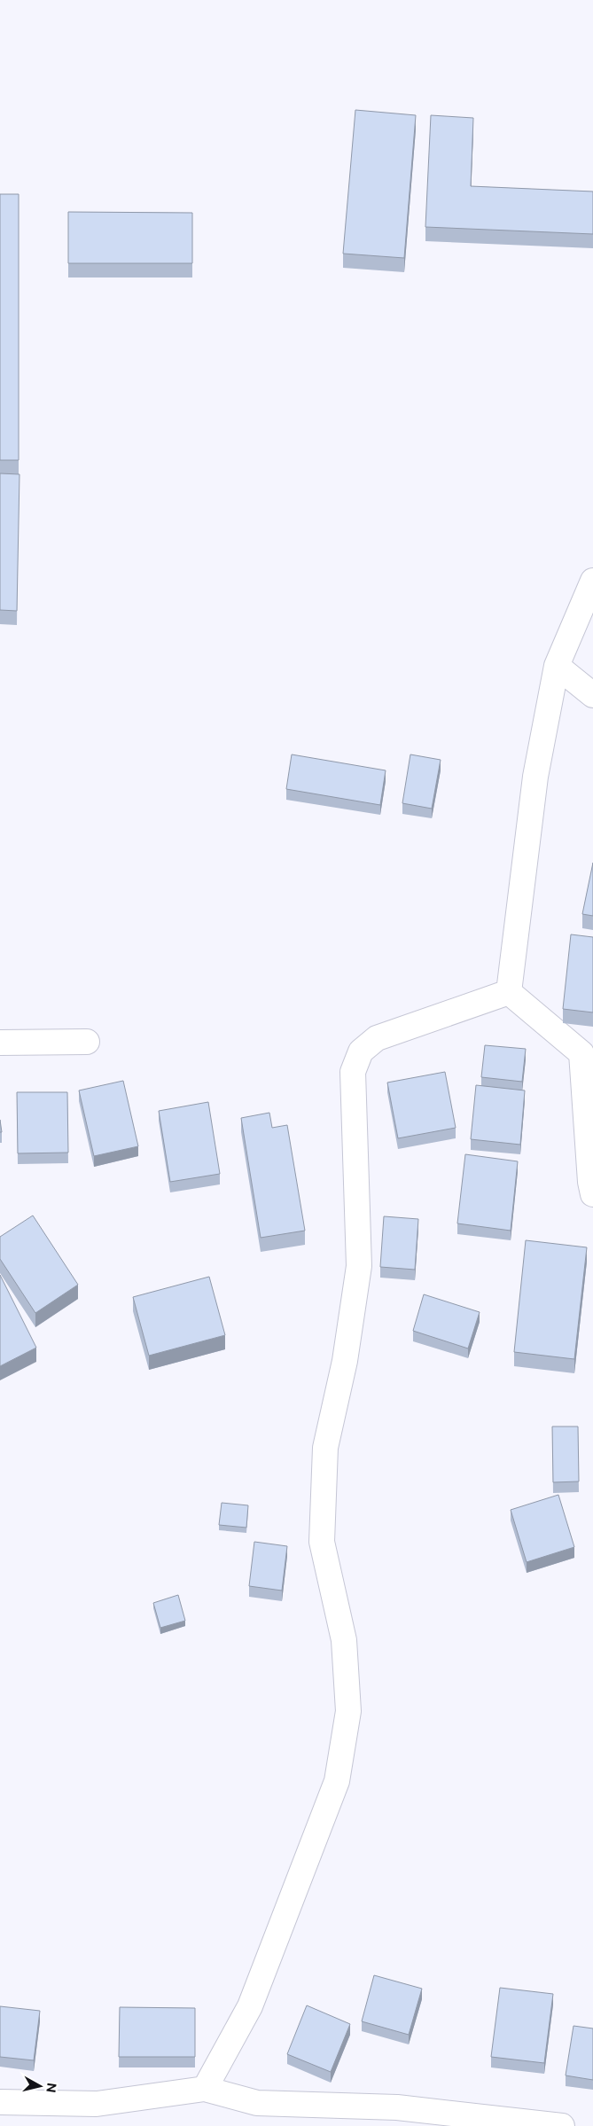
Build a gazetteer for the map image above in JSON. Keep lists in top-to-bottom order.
{
  "north": "right"
}
